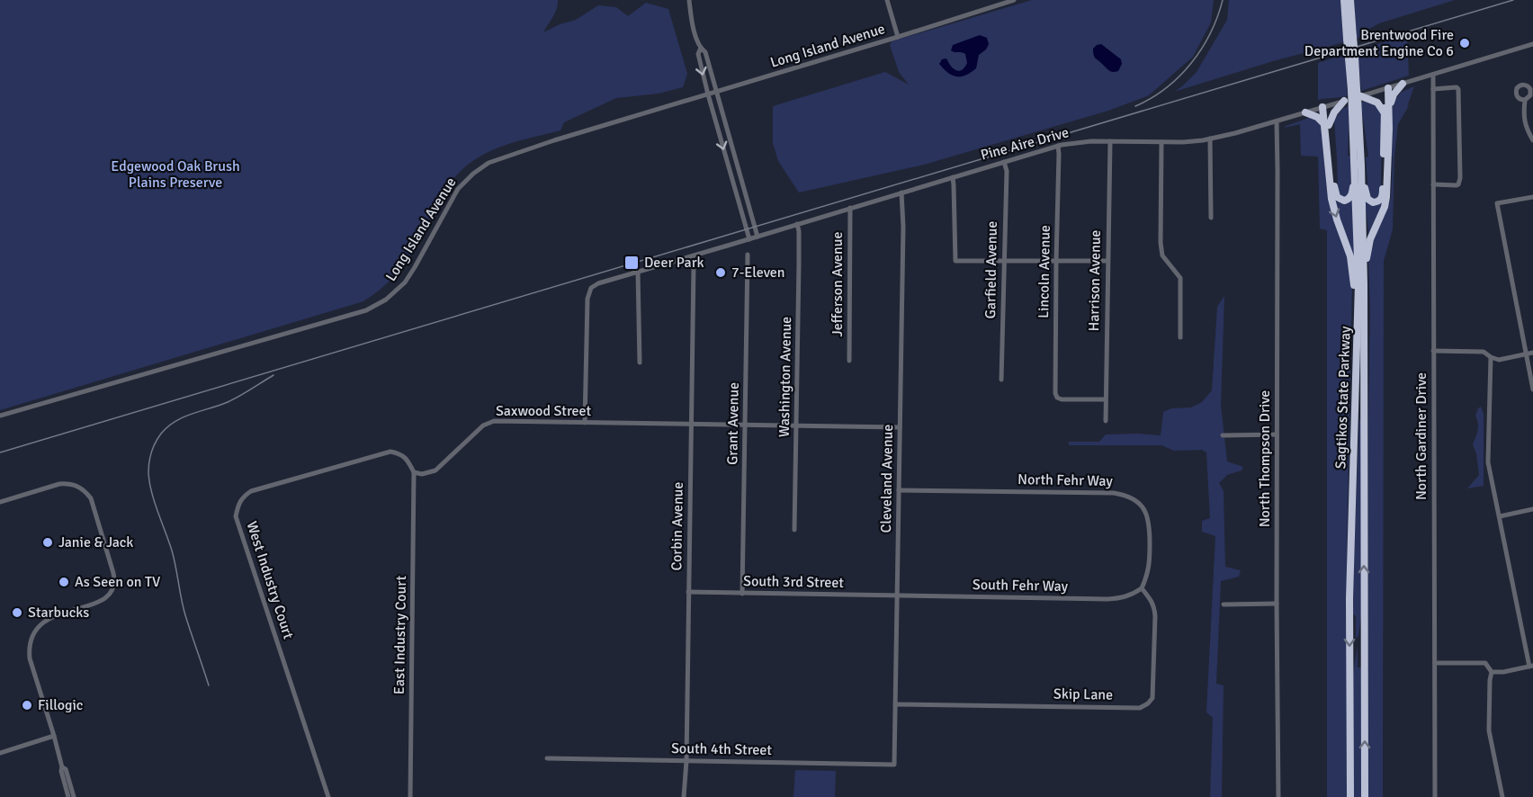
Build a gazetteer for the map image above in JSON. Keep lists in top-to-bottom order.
{
  "streets": {
    "highway": ["Sagtikos State Parkway"],
    "street": [
      "Long Island Avenue",
      "Pine Aire Drive",
      "Garfield Avenue",
      "Lincoln Avenue",
      "Harrison Avenue",
      "Jefferson Avenue",
      "Washington Avenue",
      "Saxwood Street",
      "Grant Avenue",
      "North Gardiner Drive",
      "North Thompson Drive",
      "Cleveland Avenue",
      "North Fehr Way",
      "Corbin Avenue",
      "West Industry Court",
      "South 3rd Street",
      "South Fehr Way",
      "East Industry Court",
      "Skip Lane",
      "South 4th Street"
    ]
  },
  "crossings": [
    ["Pine Aire Drive", "Garfield Avenue"],
    ["Pine Aire Drive", "Lincoln Avenue"],
    ["Pine Aire Drive", "Harrison Avenue"],
    ["Pine Aire Drive", "Jefferson Avenue"],
    ["Pine Aire Drive", "Washington Avenue"],
    ["Pine Aire Drive", "Saxwood Street"],
    ["Pine Aire Drive", "North Gardiner Drive"],
    ["Pine Aire Drive", "North Thompson Drive"],
    ["Pine Aire Drive", "Cleveland Avenue"],
    ["Pine Aire Drive", "Corbin Avenue"],
    ["Lincoln Avenue", "Harrison Avenue"],
    ["Washington Avenue", "Saxwood Street"],
    ["Saxwood Street", "Grant Avenue"],
    ["Saxwood Street", "Cleveland Avenue"],
    ["Saxwood Street", "Corbin Avenue"],
    ["Saxwood Street", "West Industry Court"],
    ["Saxwood Street", "East Industry Court"],
    ["Grant Avenue", "South 3rd Street"],
    ["Cleveland Avenue", "North Fehr Way"],
    ["Cleveland Avenue", "South 3rd Street"],
    ["Cleveland Avenue", "South Fehr Way"],
    ["Cleveland Avenue", "Skip Lane"],
    ["Cleveland Avenue", "South 4th Street"],
    ["North Fehr Way", "South Fehr Way"],
    ["North Fehr Way", "Skip Lane"],
    ["Corbin Avenue", "South 3rd Street"],
    ["Corbin Avenue", "South 4th Street"],
    ["West Industry Court", "East Industry Court"],
    ["South 3rd Street", "South Fehr Way"],
    ["South Fehr Way", "Skip Lane"]
  ],
  "parks": ["Edgewood Oak Brush Plains Preserve"],
  "places": {
    "other": [
      "Brentwood Fire Department Engine Co 6",
      "7-Eleven",
      "Janie & Jack",
      "As Seen on TV",
      "Starbucks",
      "Fillogic"
    ],
    "transit": ["Deer Park"]
  }
}
